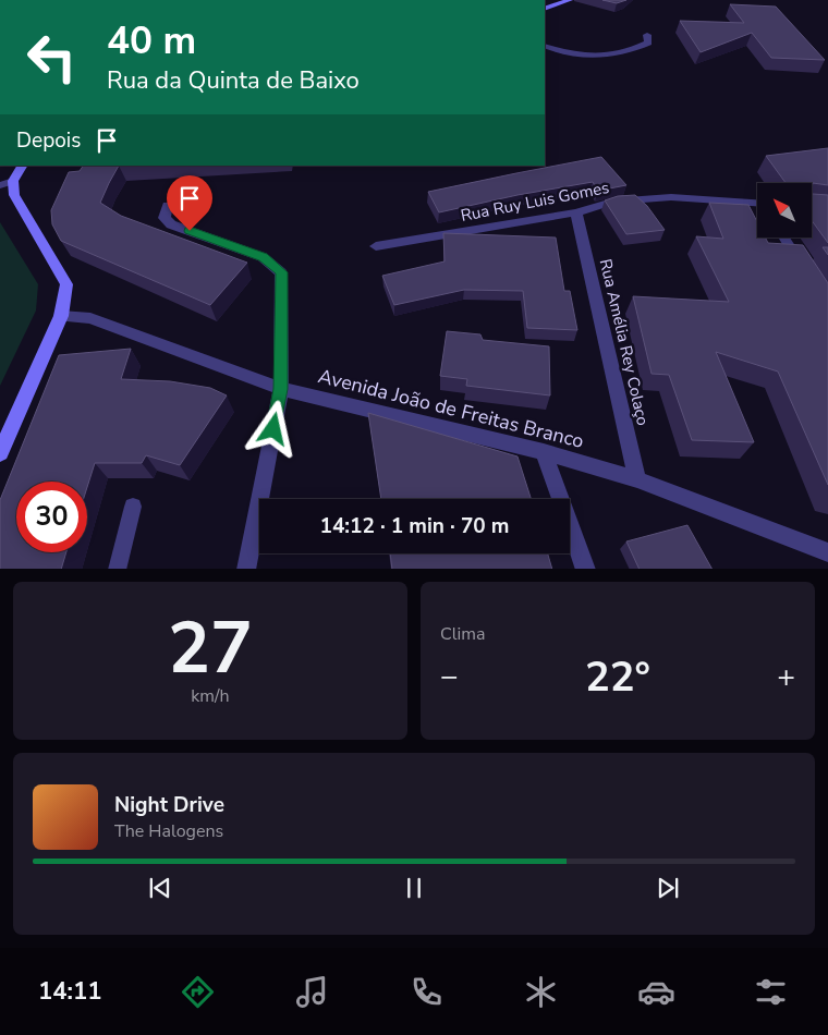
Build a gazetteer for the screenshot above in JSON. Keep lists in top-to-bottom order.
{
  "streets": {
    "street": ["Rua Ruy Luis Gomes", "Rua Amélia Rey Colaço", "Avenida João de Freitas Branco"]
  },
  "crossings": [
    ["Rua Ruy Luis Gomes", "Rua Amélia Rey Colaço"],
    ["Rua Amélia Rey Colaço", "Avenida João de Freitas Branco"]
  ],
  "north": "top left",
  "page": {
    "turn": ["40 m", "Rua da Quinta de Baixo"],
    "then": "Depois",
    "limit": "30",
    "trip": "14:12 · 1 min · 70 m",
    "tile": [
      ["27", "km/h"],
      "Clima"
    ],
    "heat": ["−", "22°", "+"],
    "song": ["Night Drive", "The Halogens"],
    "tabs": "14:11"
  }
}
